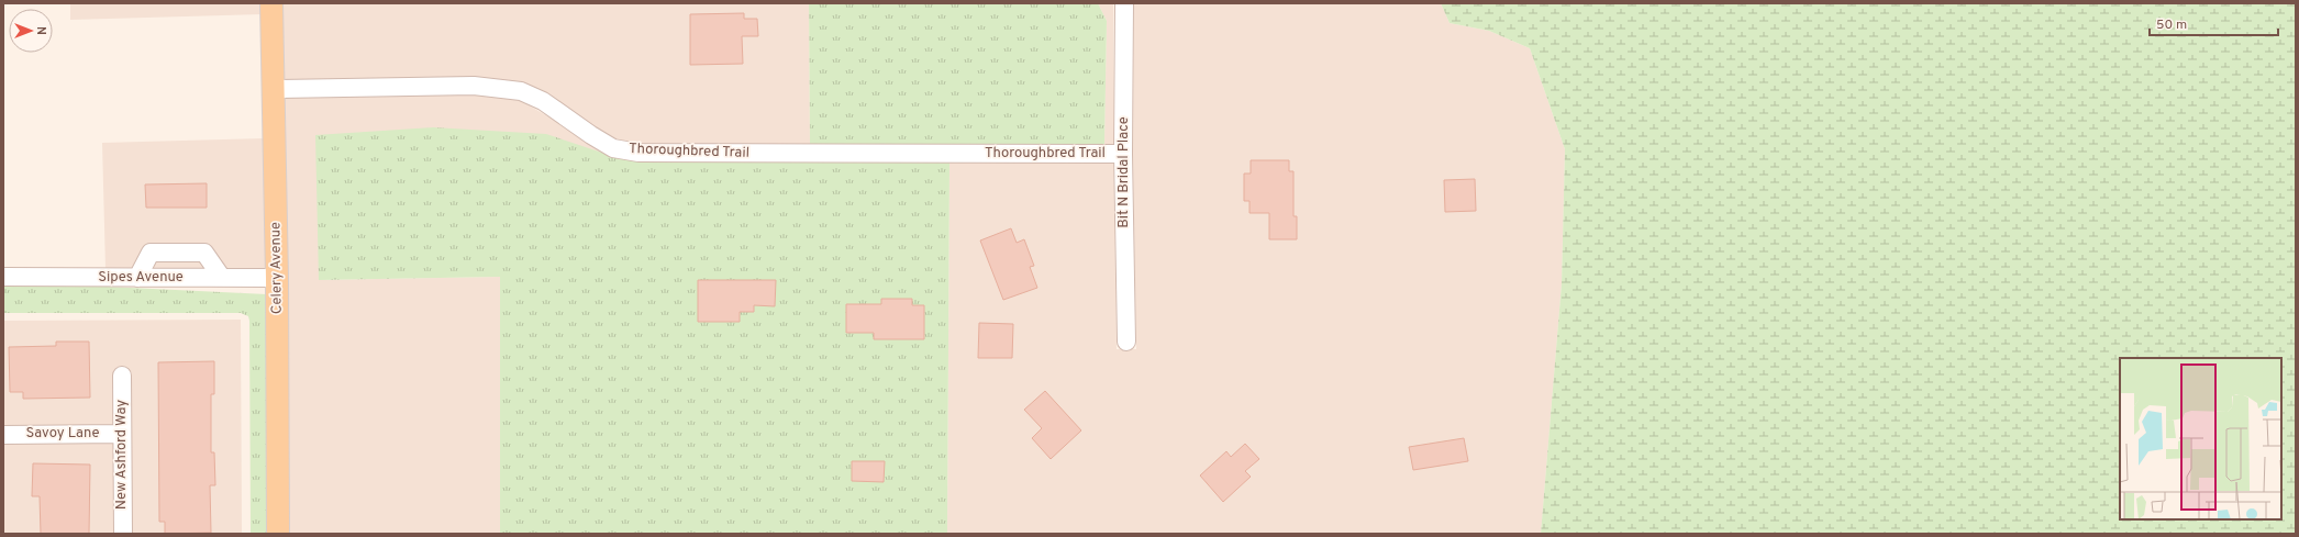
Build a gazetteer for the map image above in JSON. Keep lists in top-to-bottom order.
{
  "streets": {
    "main road": ["Celery Avenue"],
    "street": [
      "Thoroughbred Trail",
      "Bit N Bridal Place",
      "Sipes Avenue",
      "Savoy Lane",
      "New Ashford Way"
    ]
  },
  "crossings": [
    ["Thoroughbred Trail", "Bit N Bridal Place"],
    ["Thoroughbred Trail", "Celery Avenue"],
    ["Celery Avenue", "Sipes Avenue"],
    ["Savoy Lane", "New Ashford Way"]
  ],
  "scale_bar": "50 m",
  "north": "right"
}
